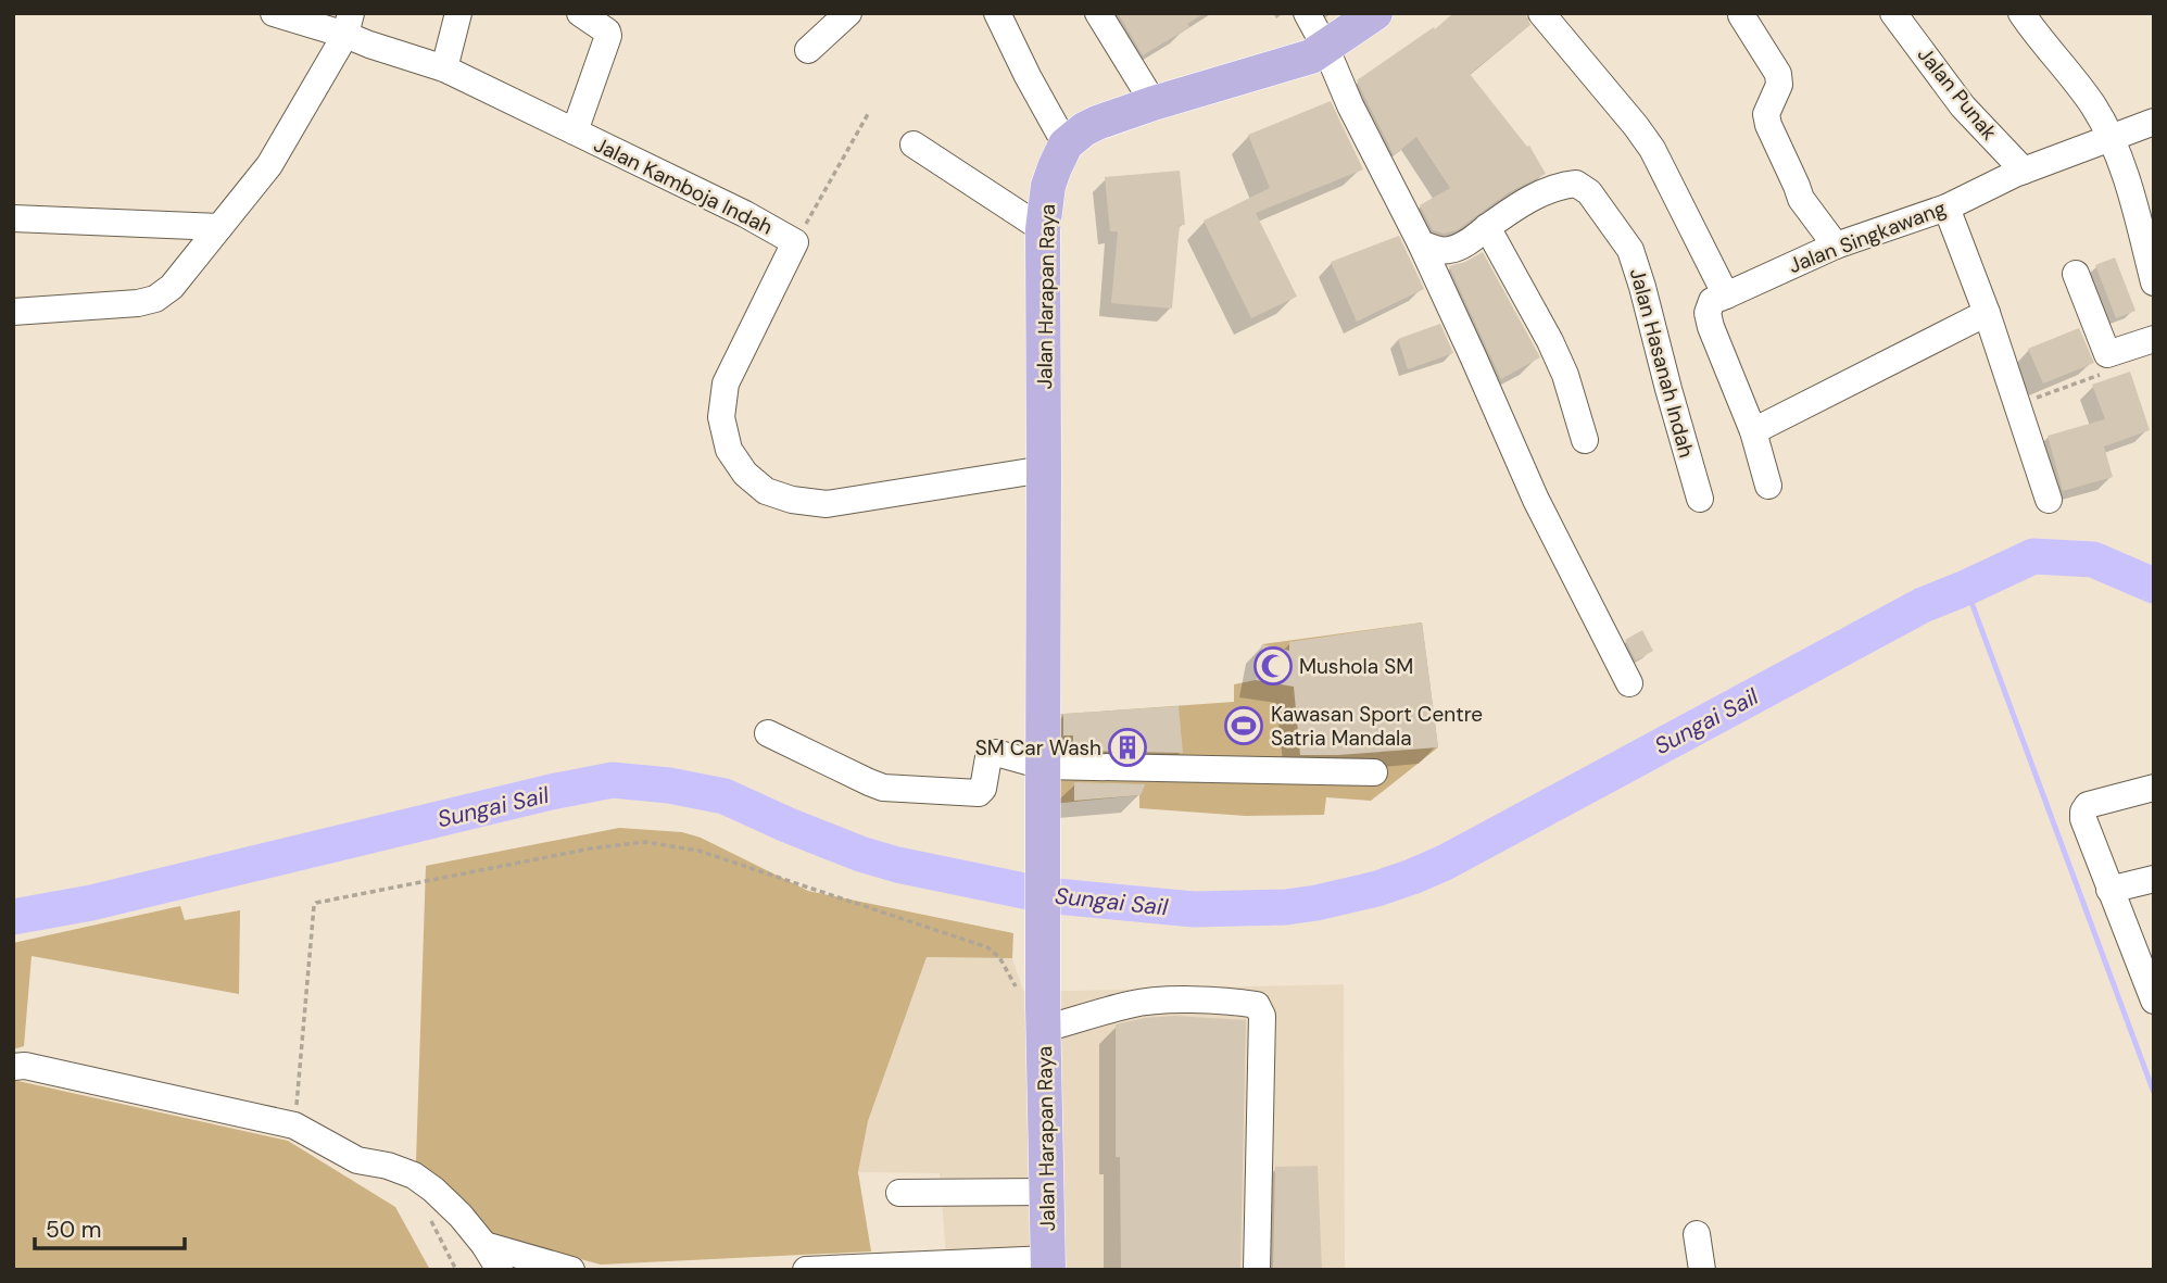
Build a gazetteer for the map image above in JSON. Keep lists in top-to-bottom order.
{
  "streets": {
    "main road": ["Jalan Harapan Raya"],
    "street": [
      "Jalan Punak",
      "Jalan Kamboja Indah",
      "Jalan Singkawang",
      "Jalan Hasanah Indah"
    ]
  },
  "crossings": [
    ["Jalan Punak", "Jalan Singkawang"],
    ["Jalan Kamboja Indah", "Jalan Harapan Raya"]
  ],
  "water": ["Sungai Sail"],
  "places": {
    "mosque": ["Mushola SM"],
    "sports": ["Kawasan Sport Centre Satria Mandala"],
    "building": ["SM Car Wash"]
  },
  "scale_bar": "50 m"
}
